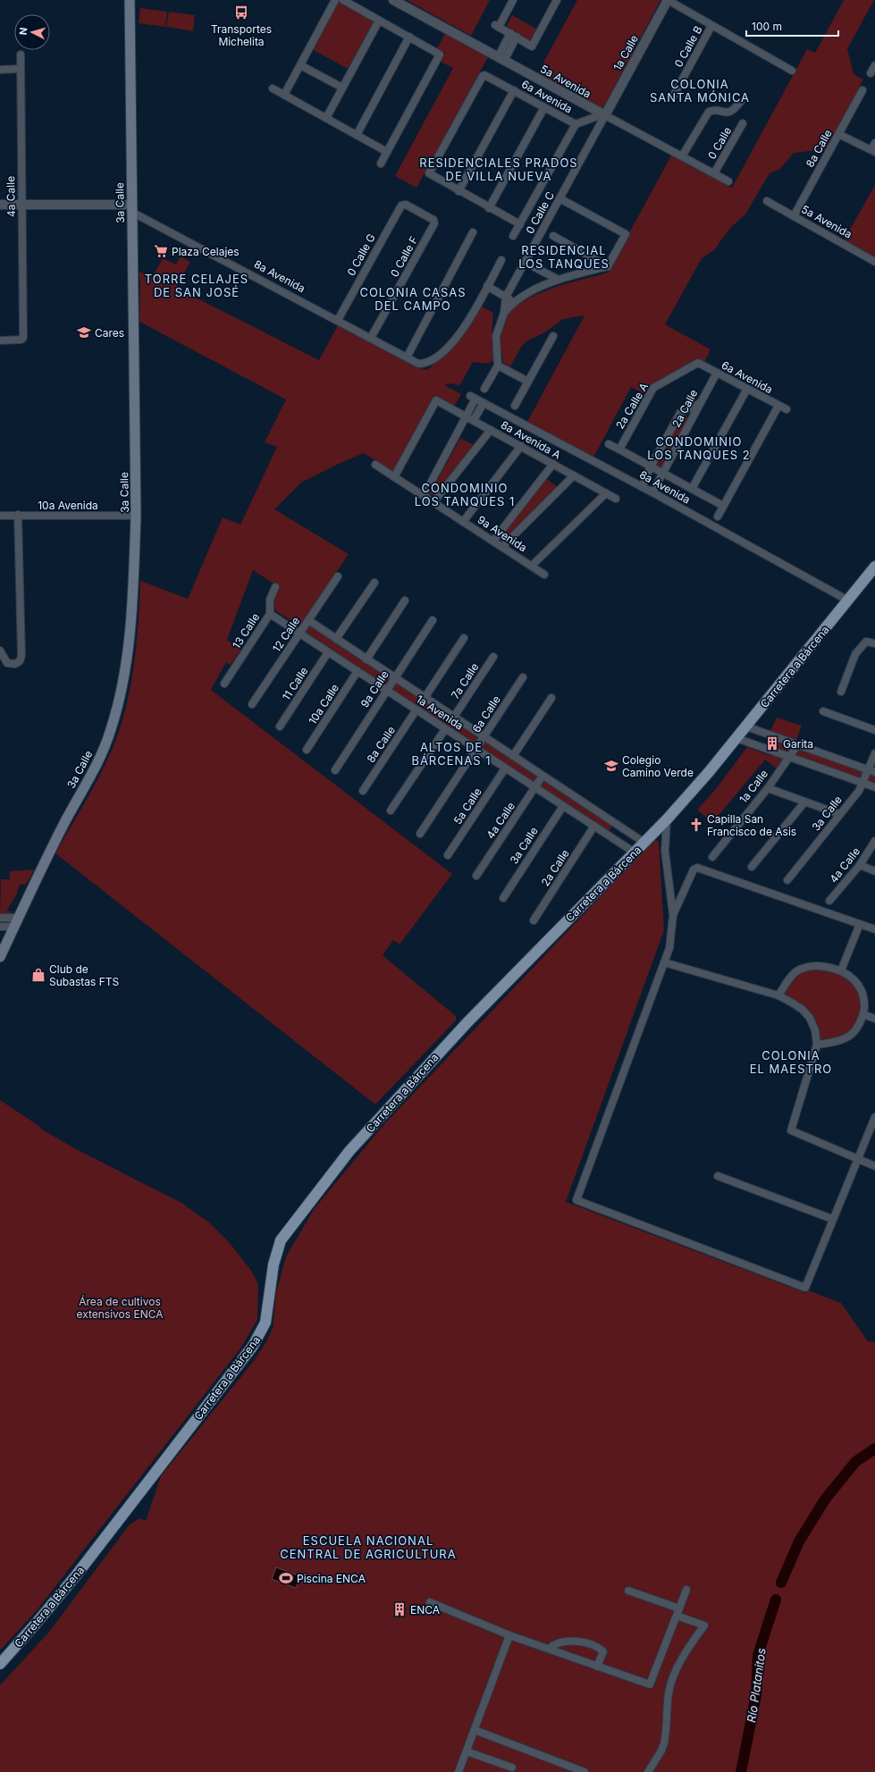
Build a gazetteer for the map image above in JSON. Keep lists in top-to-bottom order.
{
  "streets": {
    "main road": ["3a Calle", "Carretera a Bárcena"],
    "street": [
      "0 Calle B",
      "1a Calle",
      "5a Avenida",
      "6a Avenida",
      "0 Calle",
      "8a Calle",
      "4a Calle",
      "0 Calle C",
      "0 Calle G",
      "0 Calle F",
      "8a Avenida",
      "2a Calle A",
      "2a Calle",
      "8a Avenida A",
      "10a Avenida",
      "9a Avenida",
      "13 Calle",
      "12 Calle",
      "7a Calle",
      "11 Calle",
      "9a Calle",
      "10a Calle",
      "1a Avenida",
      "6a Calle",
      "5a Calle"
    ]
  },
  "crossings": [
    ["1a Calle", "5a Avenida"],
    ["1a Calle", "6a Avenida"],
    ["1a Calle", "0 Calle C"],
    ["5a Avenida", "6a Avenida"],
    ["5a Avenida", "0 Calle"],
    ["5a Avenida", "8a Calle"],
    ["5a Avenida", "0 Calle C"],
    ["6a Avenida", "0 Calle C"],
    ["6a Avenida", "2a Calle A"],
    ["6a Avenida", "2a Calle"],
    ["8a Calle", "1a Avenida"],
    ["4a Calle", "8a Avenida"],
    ["4a Calle", "1a Avenida"],
    ["3a Calle", "8a Avenida"],
    ["3a Calle", "10a Avenida"],
    ["3a Calle", "1a Avenida"],
    ["0 Calle G", "0 Calle F"],
    ["0 Calle G", "8a Avenida"],
    ["0 Calle F", "8a Avenida"],
    ["8a Avenida", "2a Calle"],
    ["8a Avenida", "8a Avenida A"],
    ["8a Avenida", "Carretera a Bárcena"],
    ["2a Calle", "1a Avenida"],
    ["8a Avenida A", "9a Avenida"],
    ["13 Calle", "1a Avenida"],
    ["12 Calle", "1a Avenida"],
    ["Carretera a Bárcena", "1a Avenida"],
    ["7a Calle", "1a Avenida"],
    ["11 Calle", "1a Avenida"],
    ["9a Calle", "1a Avenida"],
    ["10a Calle", "1a Avenida"],
    ["1a Avenida", "6a Calle"],
    ["1a Avenida", "5a Calle"]
  ],
  "districts": [
    "COLONIA SANTA MÓNICA",
    "RESIDENCIALES PRADOS DE VILLA NUEVA",
    "RESIDENCIAL LOS TANQUES",
    "TORRE CELAJES DE SAN JOSÉ",
    "COLONIA CASAS DEL CAMPO",
    "CONDOMINIO LOS TANQUES 2",
    "CONDOMINIO LOS TANQUES 1",
    "ALTOS DE BÁRCENAS 1",
    "COLONIA EL MAESTRO",
    "ESCUELA NACIONAL CENTRAL DE AGRICULTURA"
  ],
  "water": ["Río Platanitos"],
  "parks": ["Área de cultivos extensivos ENCA"],
  "places": {
    "bus stop": ["Transportes Michelita"],
    "supermarket": ["Plaza Celajes"],
    "school or university": ["Cares", "Colegio Camino Verde"],
    "building": ["Garita", "ENCA"],
    "church": ["Capilla San Francisco de Asis"],
    "shop": ["Club de Subastas FTS"],
    "sports": ["Piscina ENCA"]
  },
  "scale_bar": "100 m",
  "north": "left"
}
